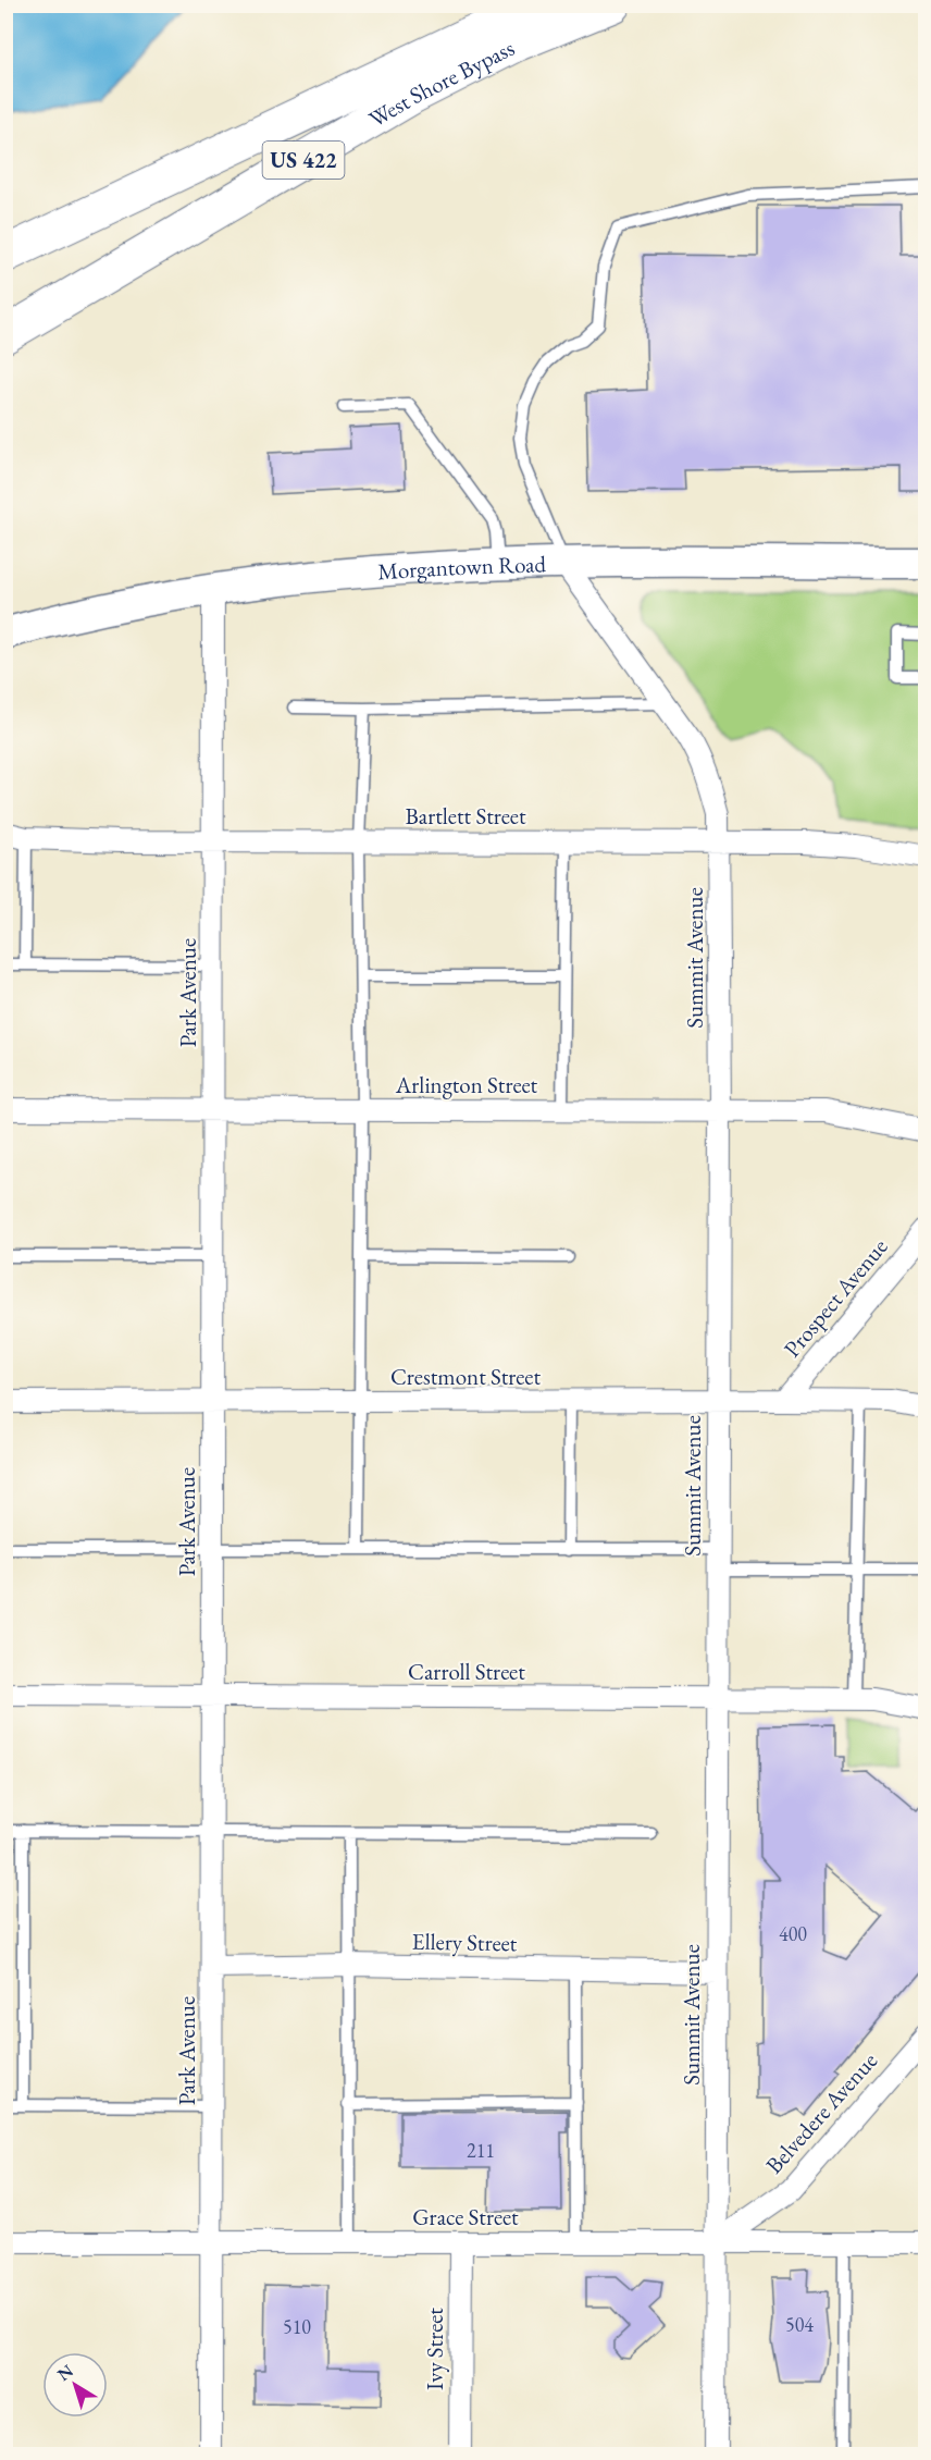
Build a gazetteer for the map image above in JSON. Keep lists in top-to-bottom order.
{
  "streets": {
    "highway": ["West Shore Bypass", "US 422"],
    "main road": ["Morgantown Road"],
    "street": [
      "Bartlett Street",
      "Summit Avenue",
      "Park Avenue",
      "Arlington Street",
      "Prospect Avenue",
      "Crestmont Street",
      "Carroll Street",
      "Ellery Street",
      "Belvedere Avenue",
      "Grace Street",
      "Ivy Street"
    ]
  },
  "crossings": [
    ["Morgantown Road", "Summit Avenue"],
    ["Morgantown Road", "Park Avenue"],
    ["Bartlett Street", "Summit Avenue"],
    ["Bartlett Street", "Park Avenue"],
    ["Summit Avenue", "Arlington Street"],
    ["Summit Avenue", "Crestmont Street"],
    ["Summit Avenue", "Carroll Street"],
    ["Summit Avenue", "Ellery Street"],
    ["Summit Avenue", "Belvedere Avenue"],
    ["Summit Avenue", "Grace Street"],
    ["Park Avenue", "Arlington Street"],
    ["Park Avenue", "Crestmont Street"],
    ["Park Avenue", "Carroll Street"],
    ["Park Avenue", "Ellery Street"],
    ["Park Avenue", "Grace Street"],
    ["Prospect Avenue", "Crestmont Street"],
    ["Belvedere Avenue", "Grace Street"],
    ["Grace Street", "Ivy Street"]
  ],
  "house_numbers": [
    "400",
    "211",
    "504",
    "510"
  ],
  "north": "top left"
}
